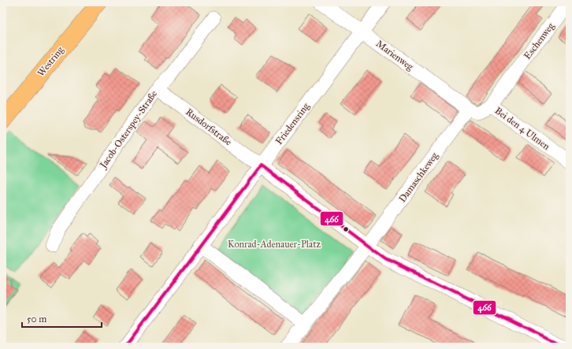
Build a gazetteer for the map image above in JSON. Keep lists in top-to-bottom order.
{
  "streets": {
    "main road": ["Westring"],
    "street": [
      "Eschenweg",
      "Marienweg",
      "Friedensring",
      "Rusdorfstraße",
      "Bei den 4 Ulmen",
      "Jacob-Osterspey-Straße",
      "Damaschkeweg"
    ]
  },
  "crossings": [
    ["Eschenweg", "Bei den 4 Ulmen"],
    ["Marienweg", "Friedensring"],
    ["Marienweg", "Bei den 4 Ulmen"],
    ["Marienweg", "Damaschkeweg"],
    ["Friedensring", "Rusdorfstraße"],
    ["Rusdorfstraße", "Jacob-Osterspey-Straße"],
    ["Bei den 4 Ulmen", "Damaschkeweg"]
  ],
  "parks": ["Konrad-Adenauer-Platz"],
  "lines": ["transit line 466"],
  "scale_bar": "50 m"
}
